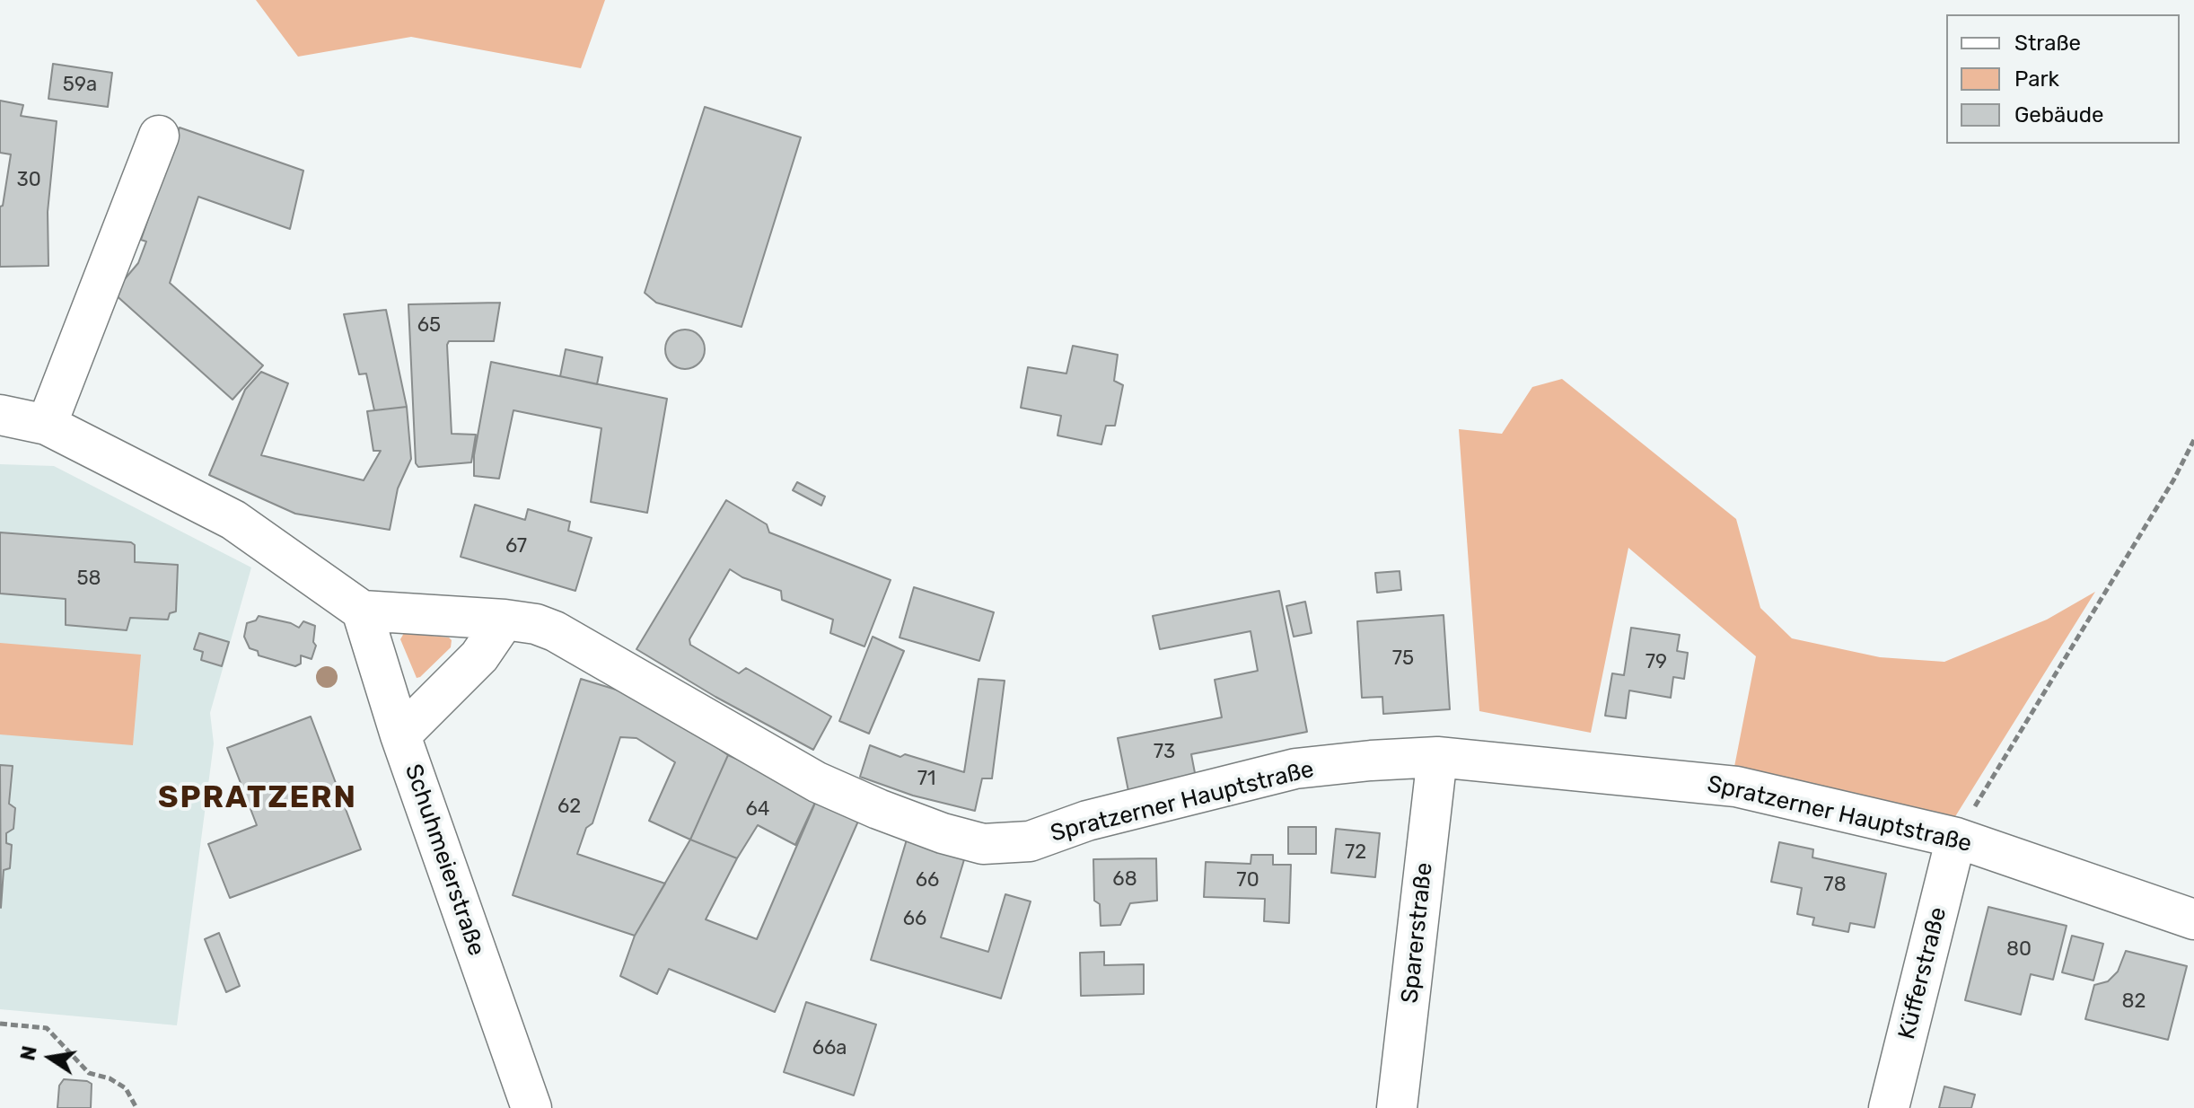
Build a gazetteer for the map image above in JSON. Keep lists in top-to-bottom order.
{
  "streets": {
    "street": [
      "Spratzerner Hauptstraße",
      "Schuhmeierstraße",
      "Sparerstraße",
      "Küfferstraße"
    ]
  },
  "crossings": [
    ["Spratzerner Hauptstraße", "Schuhmeierstraße"],
    ["Spratzerner Hauptstraße", "Sparerstraße"],
    ["Spratzerner Hauptstraße", "Küfferstraße"]
  ],
  "districts": ["SPRATZERN"],
  "house_numbers": [
    "59a",
    "30",
    "65",
    "67",
    "58",
    "75",
    "79",
    "73",
    "71",
    "62",
    "64",
    "72",
    "68",
    "66",
    "70",
    "78",
    "66",
    "80",
    "82",
    "66a"
  ],
  "legend": ["Straße", "Park", "Gebäude"],
  "north": "left"
}
